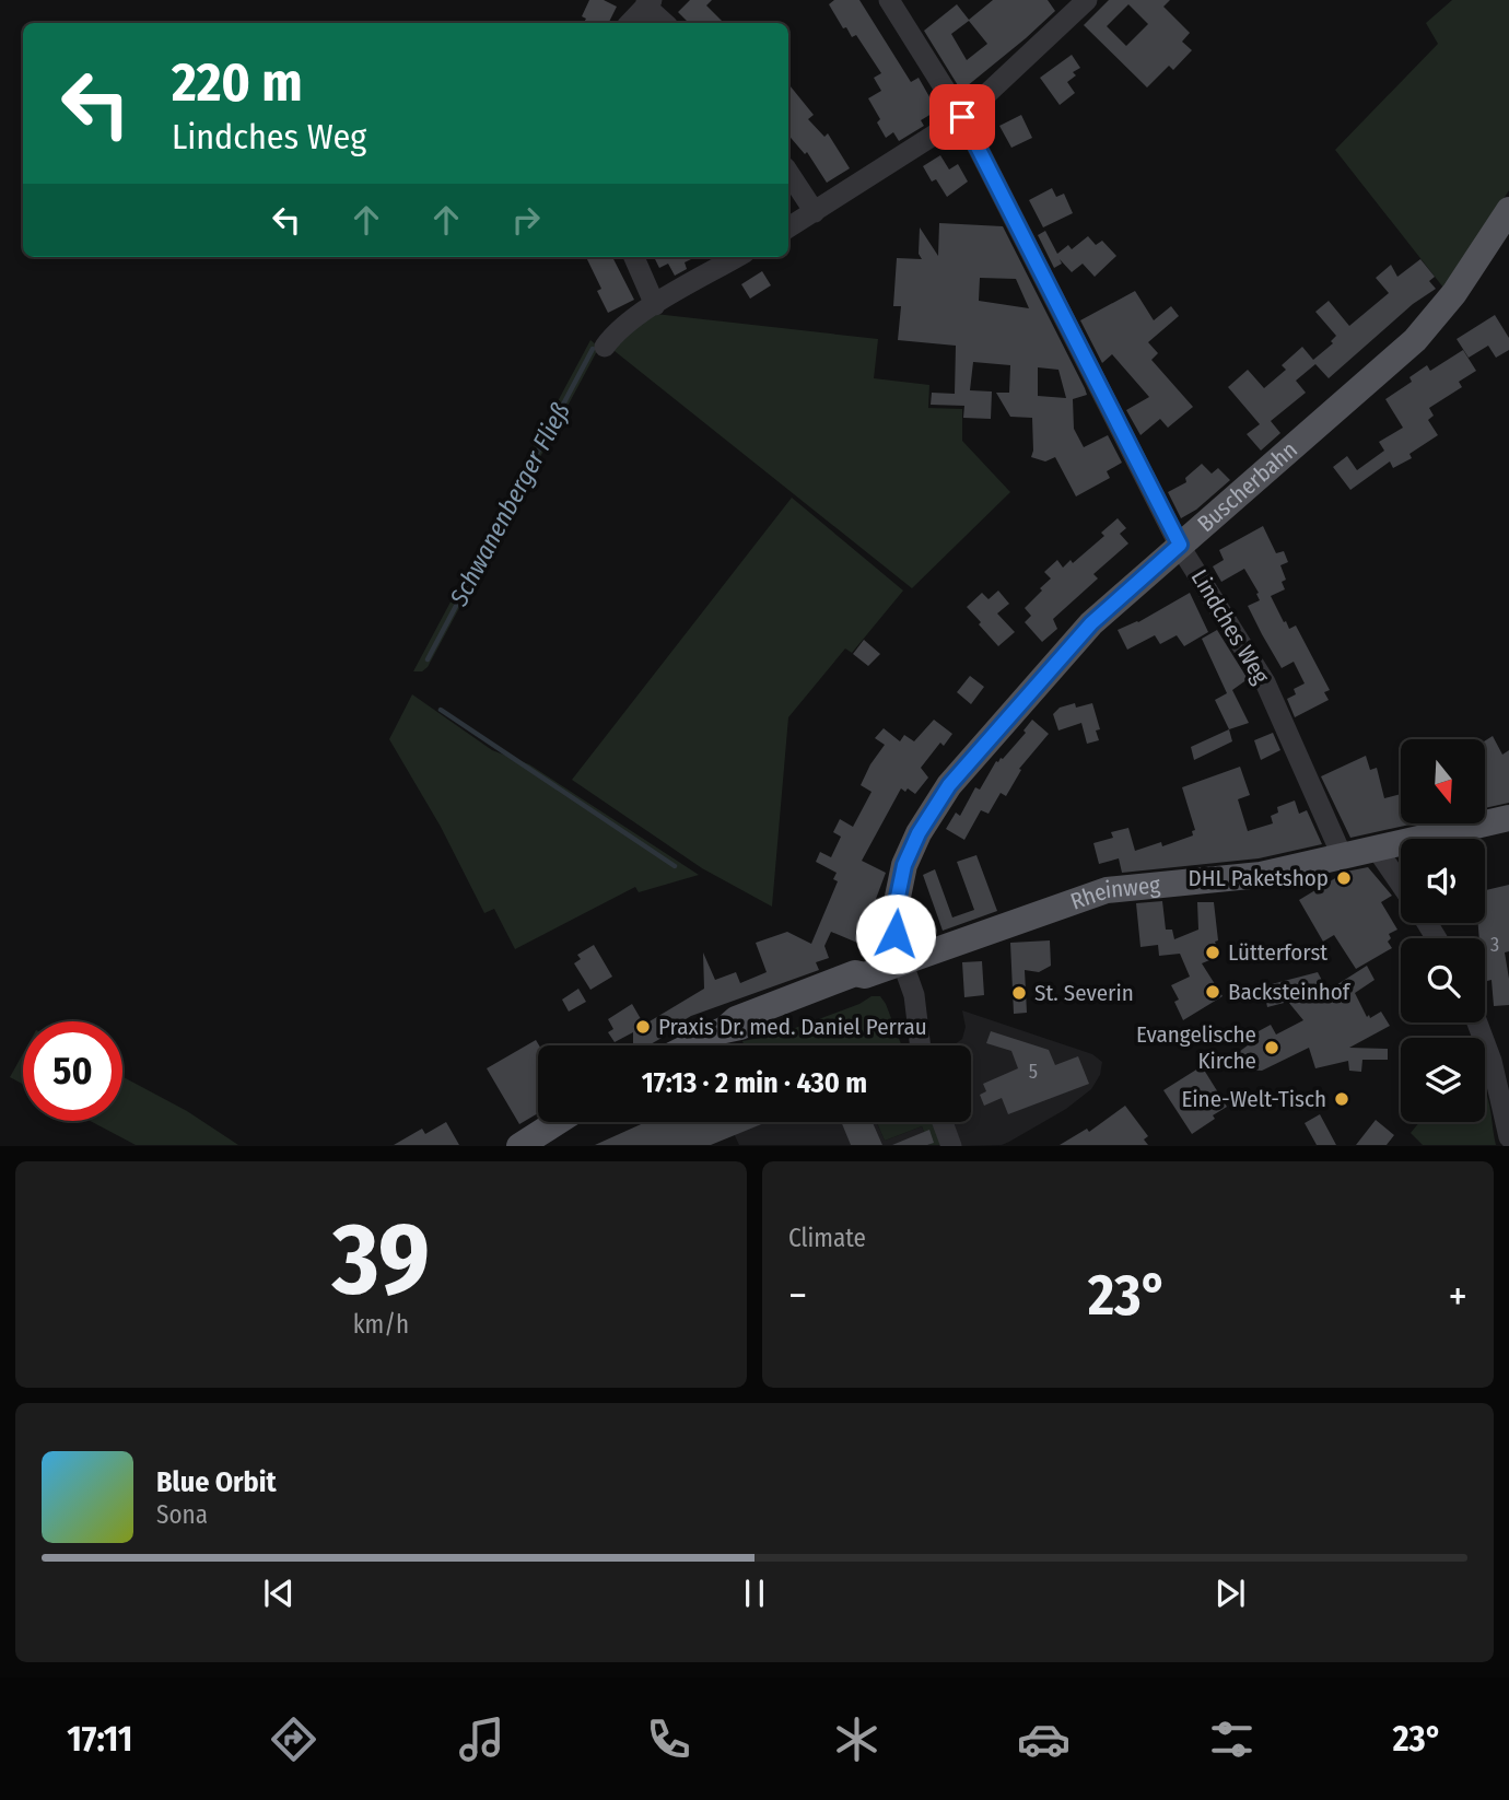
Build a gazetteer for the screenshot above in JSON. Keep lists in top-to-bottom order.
{
  "streets": {
    "main road": ["Buscherbahn", "Rheinweg"],
    "street": ["Lindches Weg"]
  },
  "crossings": [
    ["Buscherbahn", "Lindches Weg"],
    ["Buscherbahn", "Rheinweg"],
    ["Lindches Weg", "Rheinweg"]
  ],
  "water": ["Schwanenberger Fließ"],
  "places": [
    "DHL Paketshop",
    "Lütterforst",
    "Backsteinhof",
    "St. Severin",
    "Praxis Dr. med. Daniel Perrau",
    "Evangelische Kirche",
    "Eine-Welt-Tisch"
  ],
  "house_numbers": ["3", "5"],
  "north": "bottom",
  "page": {
    "turn": ["220 m", "Lindches Weg"],
    "limit": "50",
    "trip": "17:13 · 2 min · 430 m",
    "tile": [
      ["39", "km/h"],
      "Climate"
    ],
    "heat": ["−", "23°", "+"],
    "song": ["Blue Orbit", "Sona"],
    "tabs": ["17:11", "23°"]
  }
}
